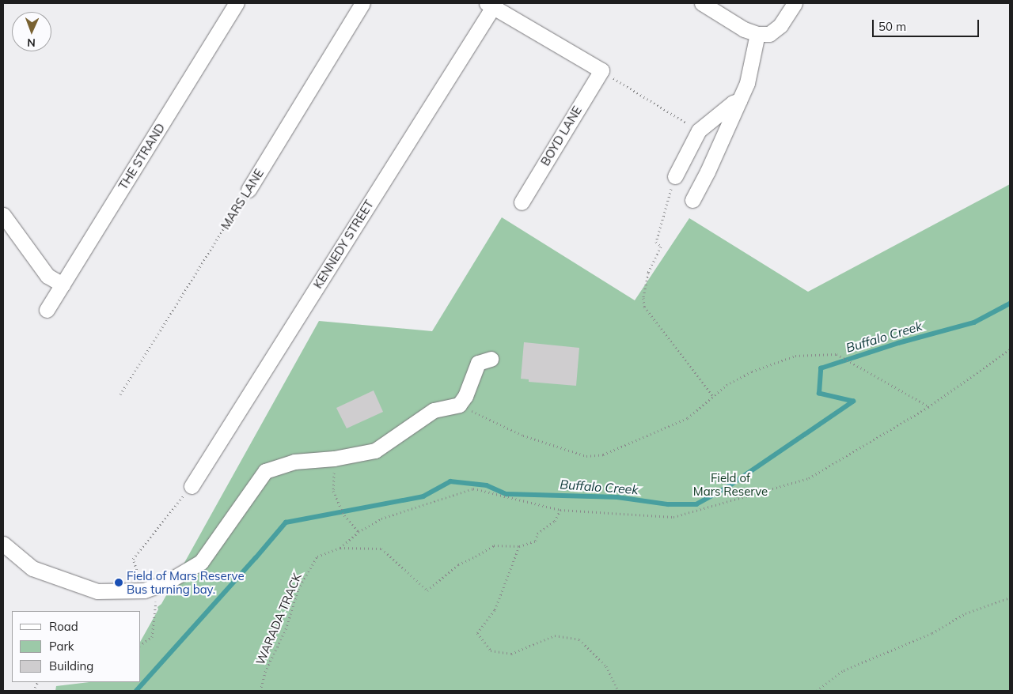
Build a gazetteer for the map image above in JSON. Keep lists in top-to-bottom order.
{
  "streets": {
    "street": [
      "BOYD LANE",
      "THE STRAND",
      "MARS LANE",
      "KENNEDY STREET"
    ],
    "path": ["WARADA TRACK"]
  },
  "water": ["Buffalo Creek"],
  "parks": ["Field of Mars Reserve"],
  "places": ["Field of Mars Reserve Bus turning bay."],
  "legend": ["Road", "Park", "Building"],
  "scale_bar": "50 m",
  "north": "bottom"
}
